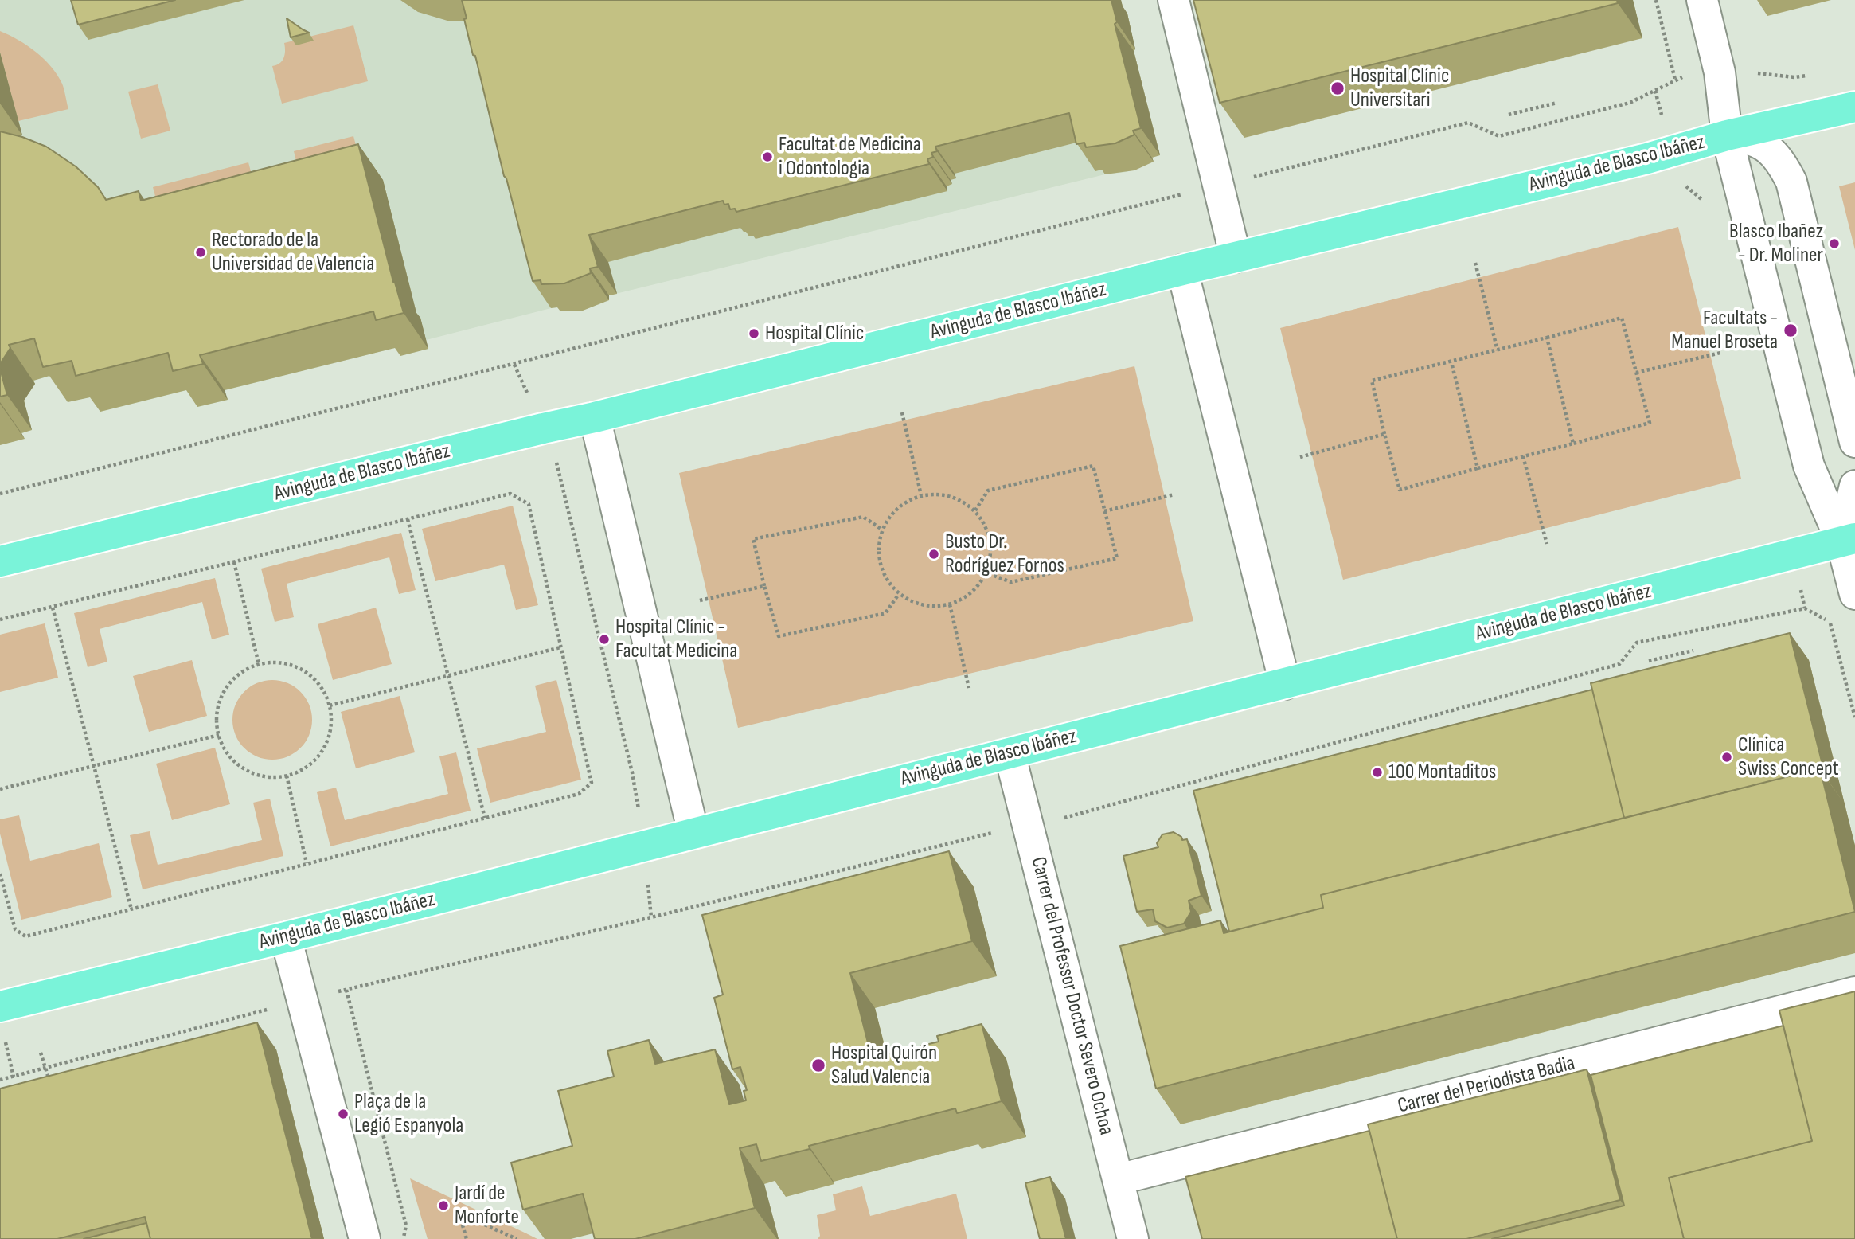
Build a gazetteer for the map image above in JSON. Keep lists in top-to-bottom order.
{
  "streets": {
    "main road": ["Avinguda de Blasco Ibáñez"],
    "street": ["Carrer del Professor Doctor Severo Ochoa", "Carrer del Periodista Badia"]
  },
  "crossings": [
    ["Avinguda de Blasco Ibáñez", "Carrer del Professor Doctor Severo Ochoa"],
    ["Carrer del Professor Doctor Severo Ochoa", "Carrer del Periodista Badia"]
  ],
  "places": [
    "Hospital Clínic Universitari",
    "Facultat de Medicina i Odontologia",
    "Blasco Ibañez - Dr. Moliner",
    "Rectorado de la Universidad de Valencia",
    "Facultats - Manuel Broseta",
    "Hospital Clínic",
    "Busto Dr. Rodríguez Fornos",
    "Hospital Clínic - Facultat Medicina",
    "Clínica Swiss Concept",
    "100 Montaditos",
    "Hospital Quirón Salud Valencia",
    "Plaça de la Legió Espanyola",
    "Jardí de Monforte"
  ]
}
